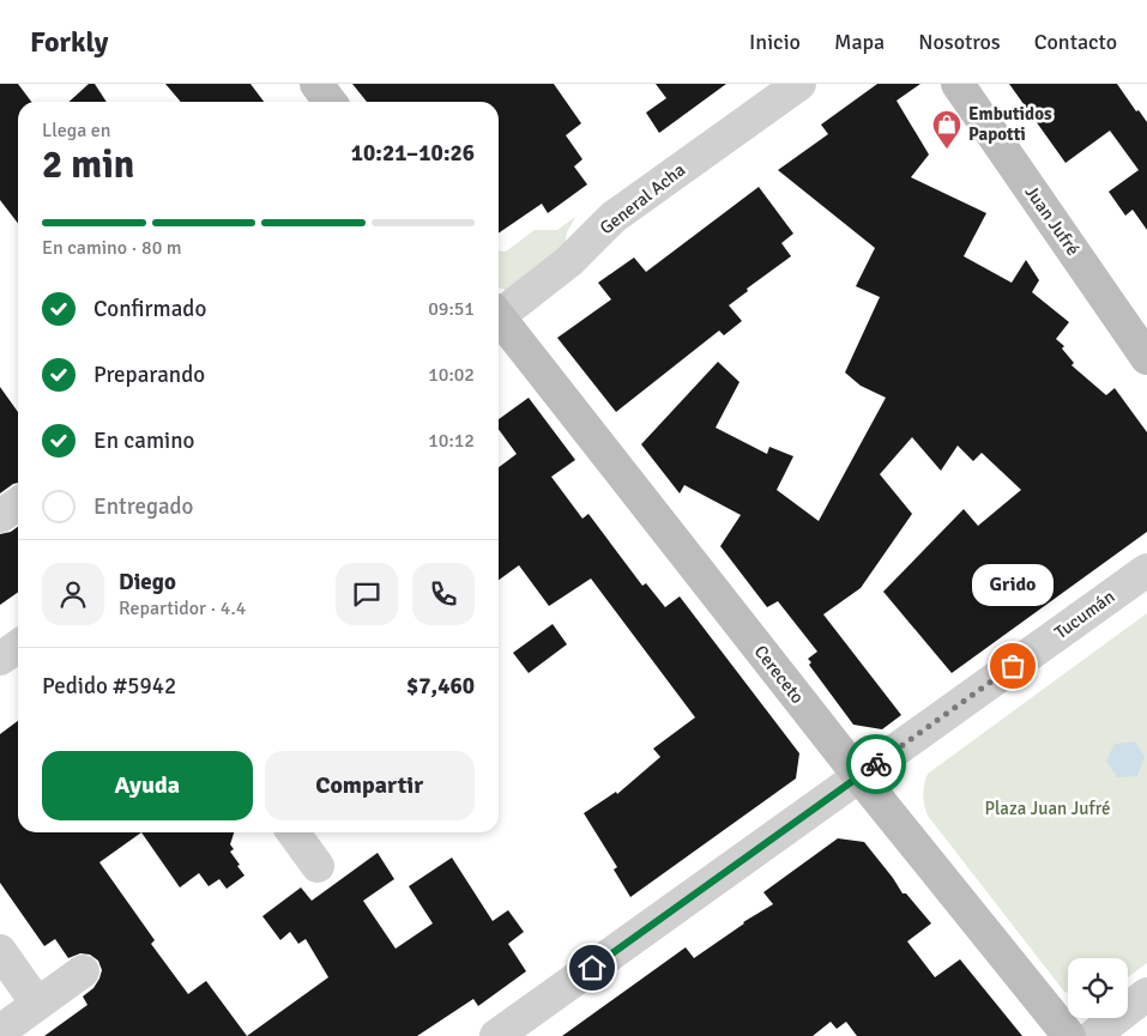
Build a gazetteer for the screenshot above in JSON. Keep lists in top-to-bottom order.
{
  "streets": {
    "main road": ["Juan Jufré", "Cereceto"],
    "street": ["General Acha", "Tucumán"]
  },
  "crossings": [
    ["Tucumán", "Cereceto"]
  ],
  "parks": ["Plaza Juan Jufré"],
  "places": {
    "shop": ["Embutidos Papotti"],
    "other": ["Grido"]
  },
  "page": {
    "header": "Forkly",
    "nav": [
      "Inicio",
      "Mapa",
      "Nosotros",
      "Contacto"
    ],
    "heading": ["2 min", "Llega en", "10:21–10:26"],
    "panel": [
      "Diego",
      "Repartidor · 4.4",
      "Pedido #5942",
      "$7,460"
    ],
    "bar": "En camino · 80 m",
    "list": [
      ["Confirmado", "09:51"],
      ["Preparando", "10:02"],
      ["En camino", "10:12"],
      "Entregado"
    ],
    "bubble": "Grido",
    "buttons": ["Ayuda", "Compartir"]
  }
}
